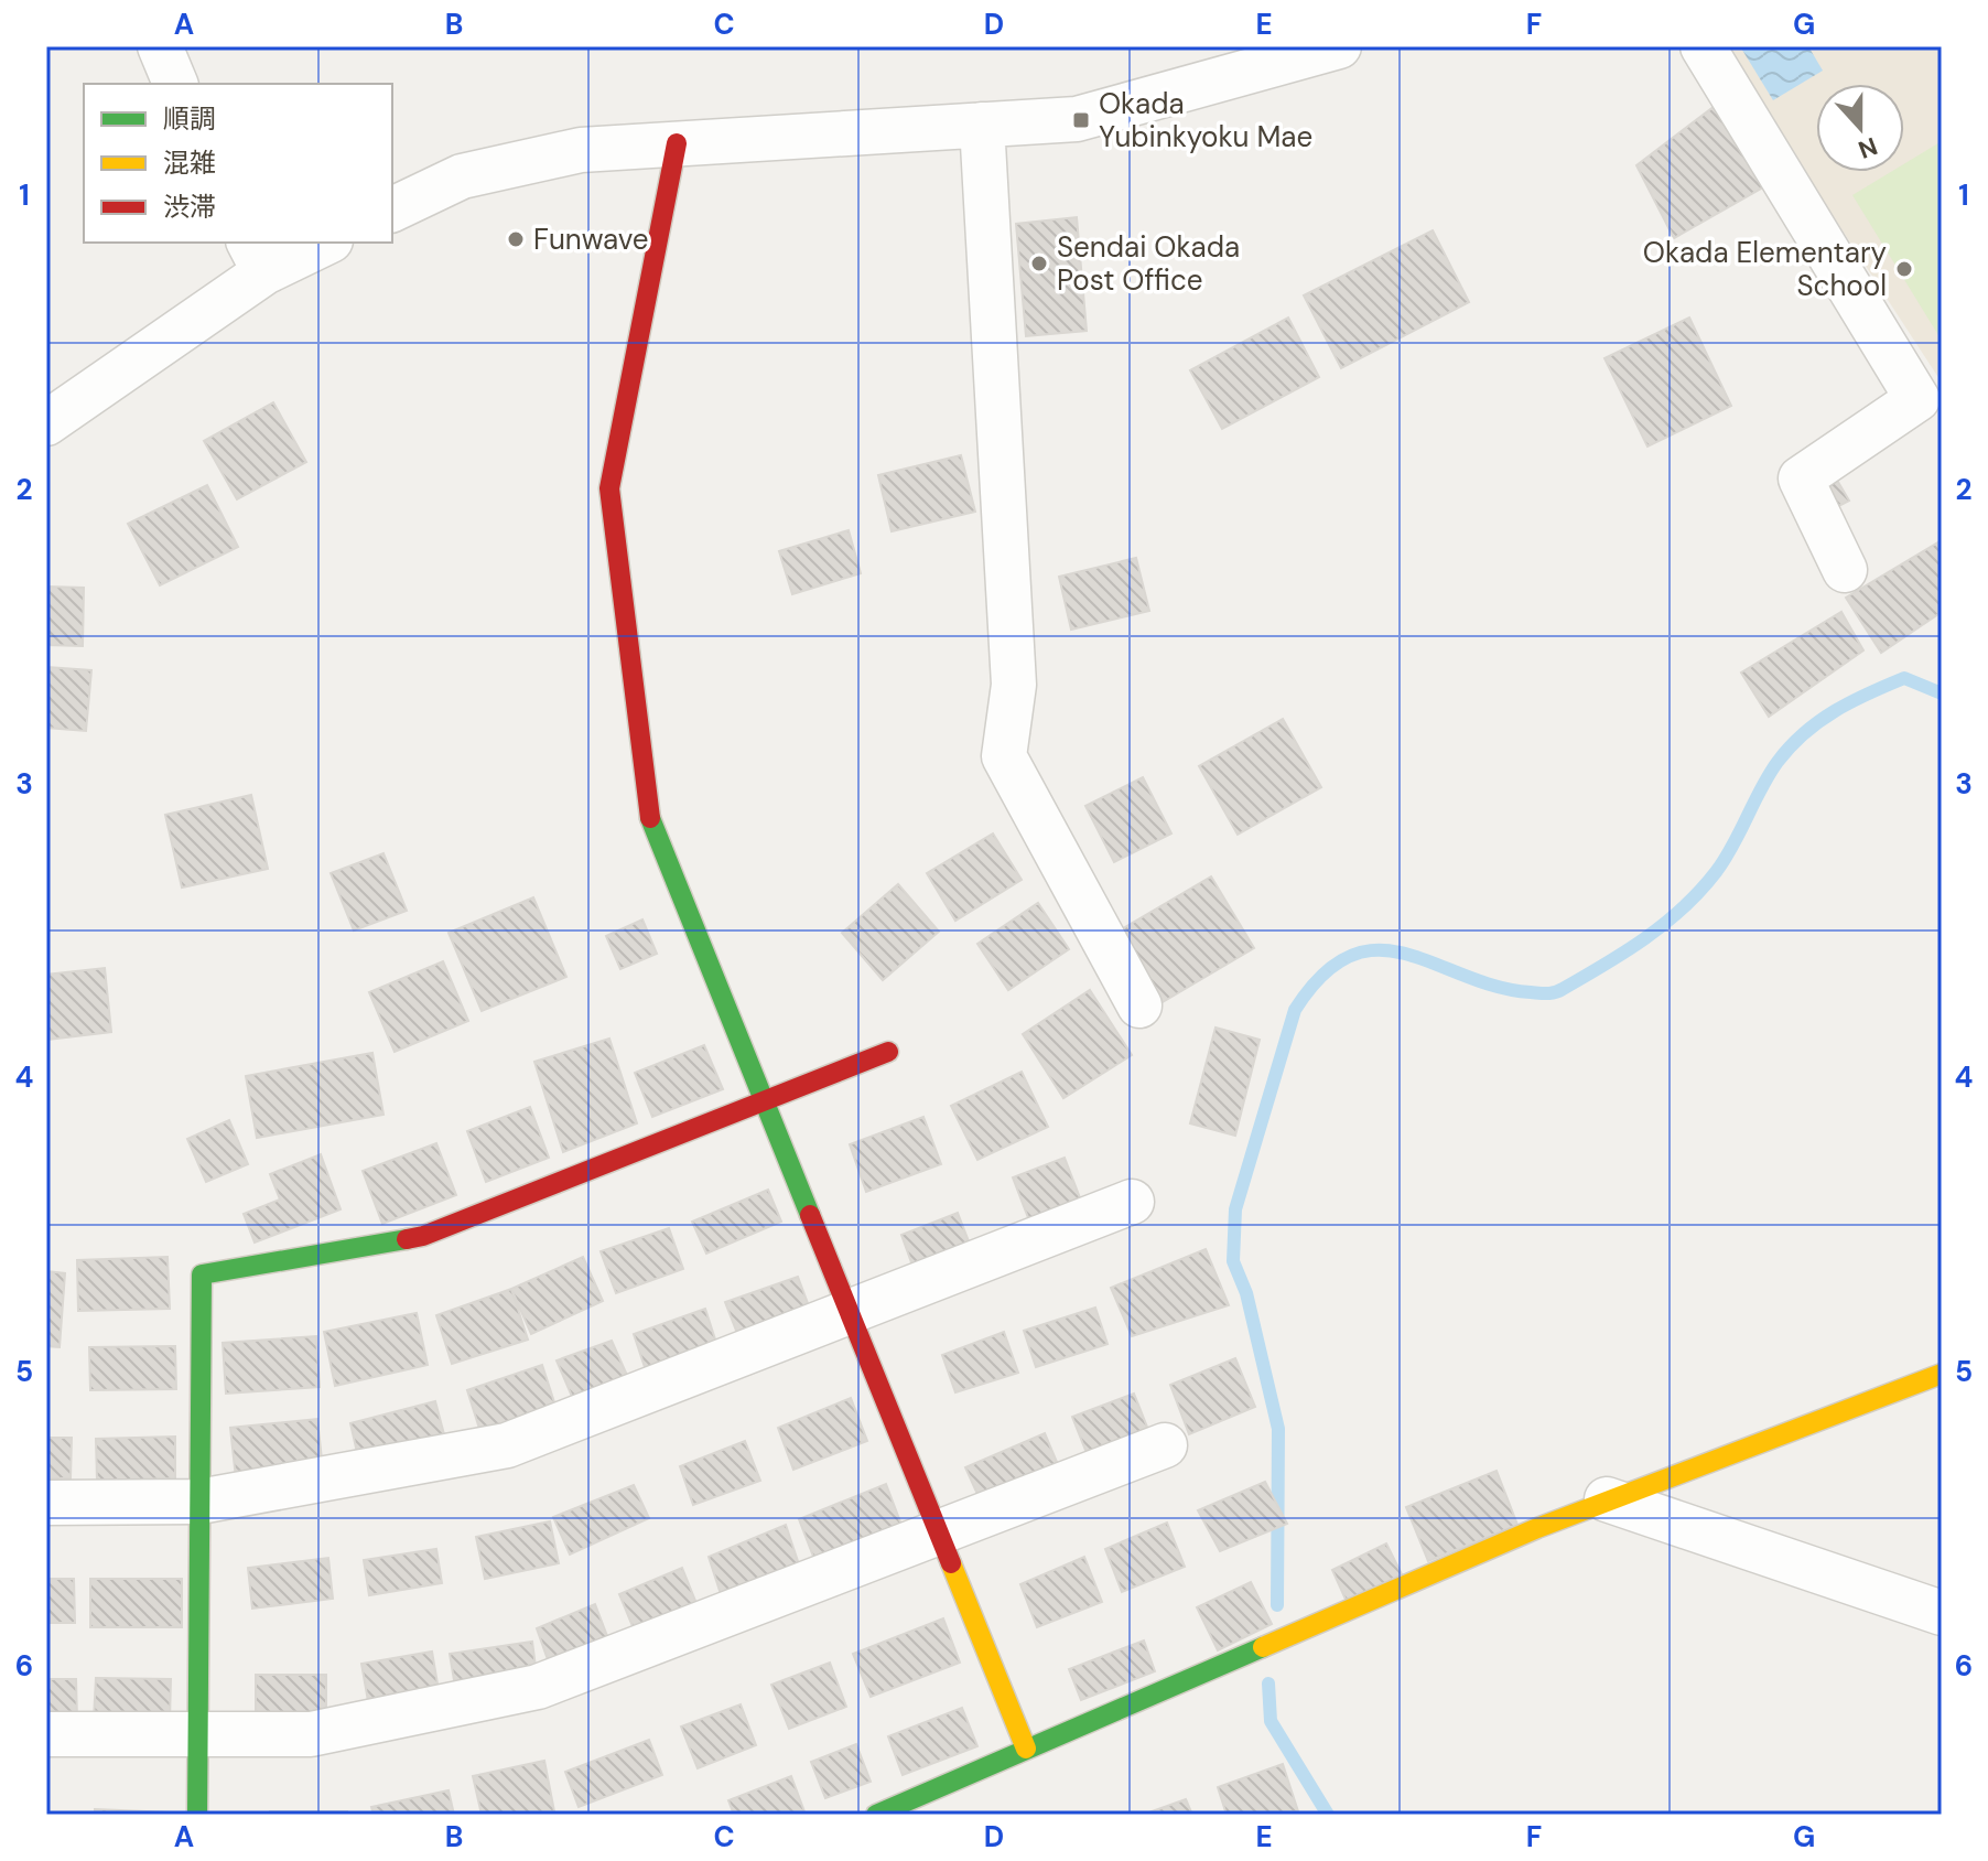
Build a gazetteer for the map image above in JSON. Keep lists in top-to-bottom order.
{
  "places": {
    "transit": ["Okada Yubinkyoku Mae"],
    "other": ["Funwave", "Sendai Okada Post Office", "Okada Elementary School"]
  },
  "legend": ["順調", "混雑", "渋滞"],
  "north": "bottom",
  "grid": {
    "columns": [
      "A",
      "B",
      "C",
      "D",
      "E",
      "F",
      "G"
    ],
    "rows": [
      "1",
      "2",
      "3",
      "4",
      "5",
      "6"
    ]
  }
}
